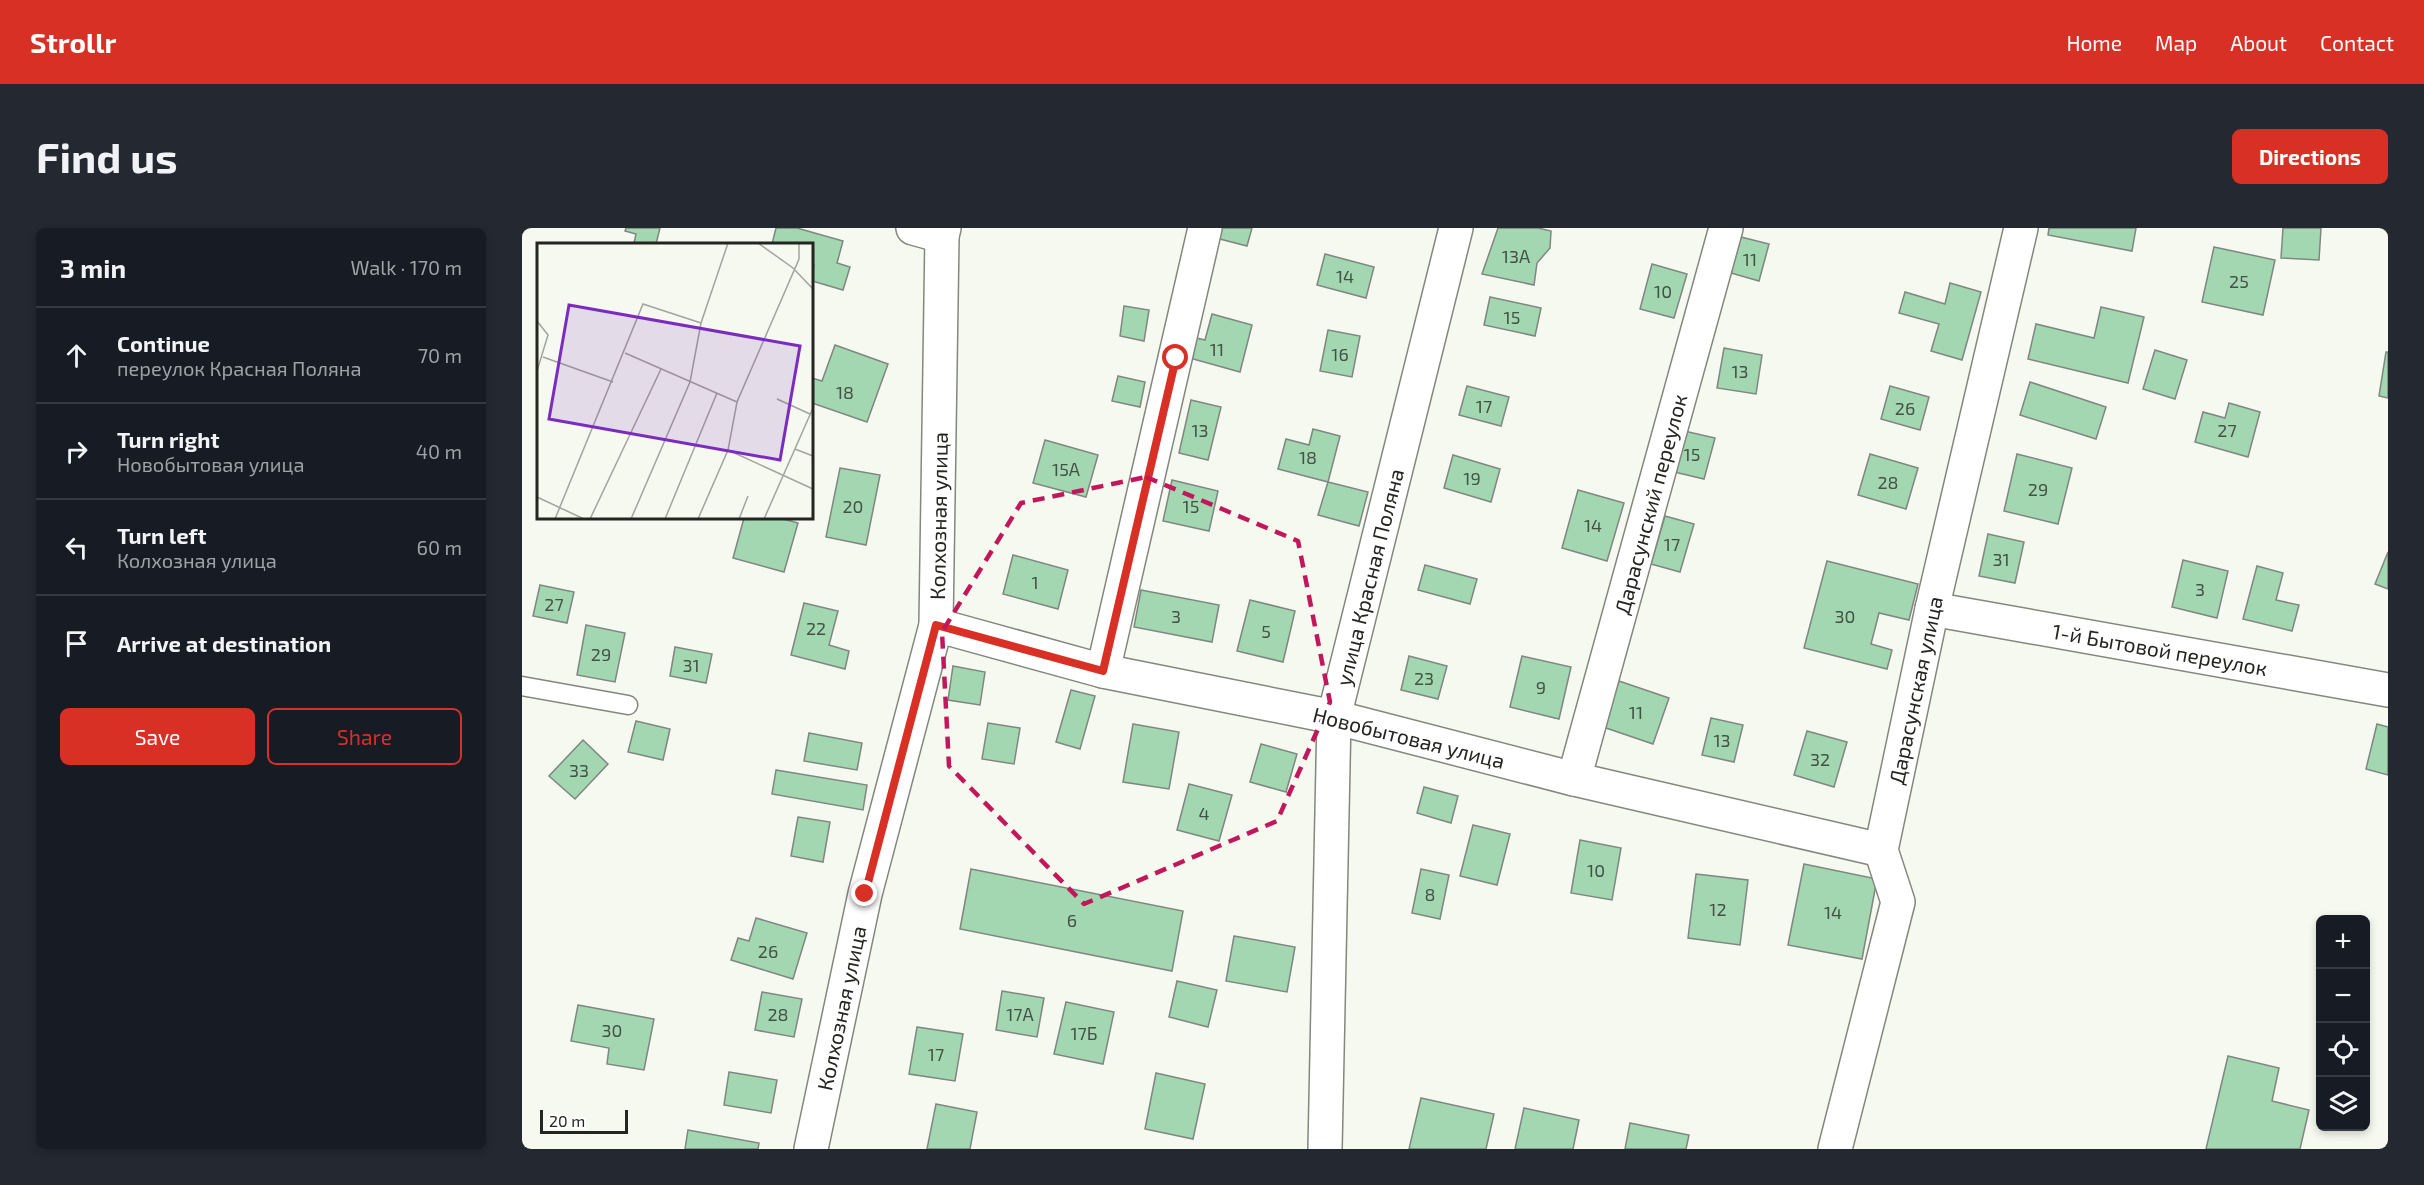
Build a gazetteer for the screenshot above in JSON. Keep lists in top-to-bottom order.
{
  "streets": {
    "street": [
      "Дарасунский переулок",
      "Колхозная улица",
      "улица Красная Поляна",
      "1-й Бытовой переулок",
      "Дарасунская улица",
      "Новобытовая улица"
    ]
  },
  "crossings": [
    ["Дарасунский переулок", "Новобытовая улица"],
    ["Колхозная улица", "Новобытовая улица"],
    ["улица Красная Поляна", "Новобытовая улица"],
    ["1-й Бытовой переулок", "Дарасунская улица"],
    ["Дарасунская улица", "Новобытовая улица"]
  ],
  "house_numbers": [
    "13А",
    "11",
    "14",
    "25",
    "10",
    "15",
    "11",
    "16",
    "13",
    "18",
    "17",
    "26",
    "13",
    "27",
    "15",
    "18",
    "15А",
    "19",
    "28",
    "29",
    "20",
    "15",
    "14",
    "17",
    "31",
    "1",
    "3",
    "27",
    "3",
    "30",
    "22",
    "5",
    "29",
    "31",
    "23",
    "9",
    "11",
    "13",
    "32",
    "33",
    "4",
    "10",
    "8",
    "12",
    "14",
    "6",
    "26",
    "28",
    "17А",
    "30",
    "17Б",
    "17"
  ],
  "scale_bar": "20 m",
  "page": {
    "header": "Strollr",
    "nav": [
      "Home",
      "Map",
      "About",
      "Contact"
    ],
    "buttons": [
      "Directions",
      ["Save", "Share"]
    ],
    "title": "Find us",
    "heading": ["3 min", "Walk · 170 m"],
    "list": [
      ["Continue", "переулок Красная Поляна", "70 m"],
      ["Turn right", "Новобытовая улица", "40 m"],
      ["Turn left", "Колхозная улица", "60 m"],
      "Arrive at destination"
    ],
    "map_buttons": ["+", "−"],
    "scale": "20 m"
  }
}
